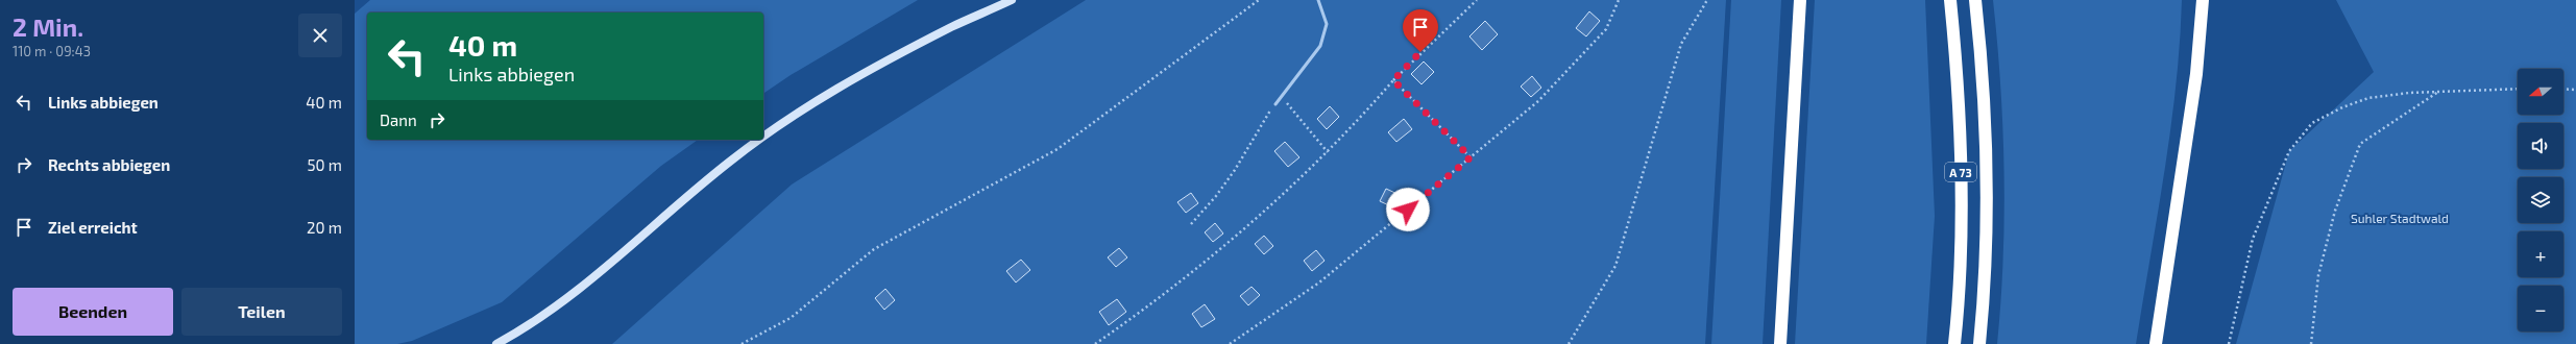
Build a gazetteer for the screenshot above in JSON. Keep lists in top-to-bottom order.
{
  "streets": {
    "highway": ["A 73"]
  },
  "parks": ["Suhler Stadtwald"],
  "north": "left",
  "page": {
    "heading": ["2 Min.", "110 m · 09:43"],
    "turn": ["40 m", "Links abbiegen"],
    "map_buttons": ["+", "−"],
    "list": [
      {
        "name": "Links abbiegen",
        "value": "40 m"
      },
      {
        "name": "Rechts abbiegen",
        "value": "50 m"
      },
      {
        "name": "Ziel erreicht",
        "value": "20 m"
      }
    ],
    "then": "Dann",
    "buttons": ["Beenden", "Teilen"]
  }
}
